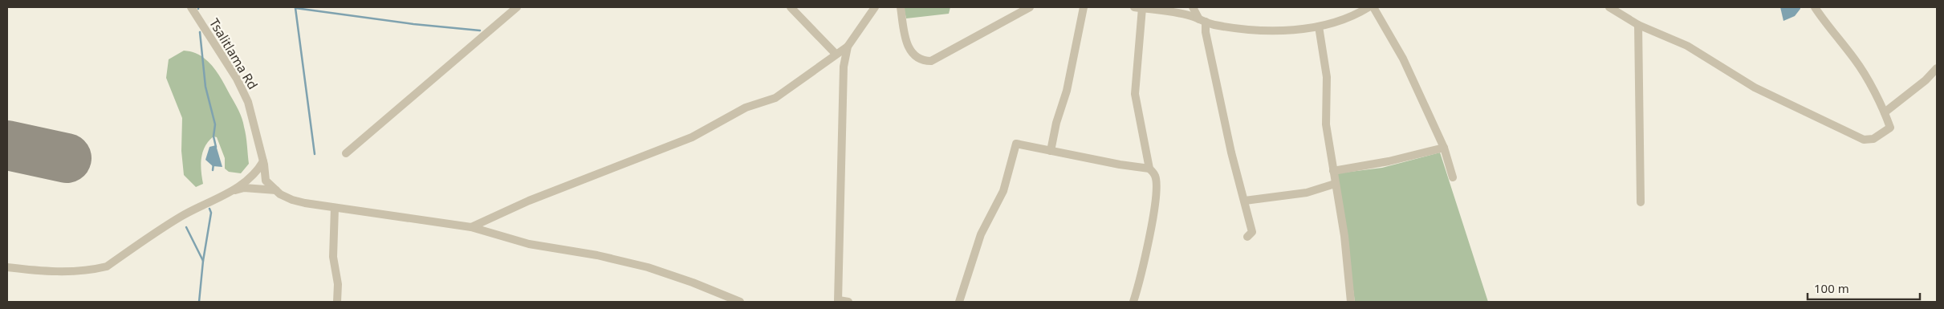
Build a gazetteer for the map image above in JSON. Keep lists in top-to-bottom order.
{
  "streets": {
    "street": ["Tsalitlama Rd"]
  },
  "scale_bar": "100 m"
}
